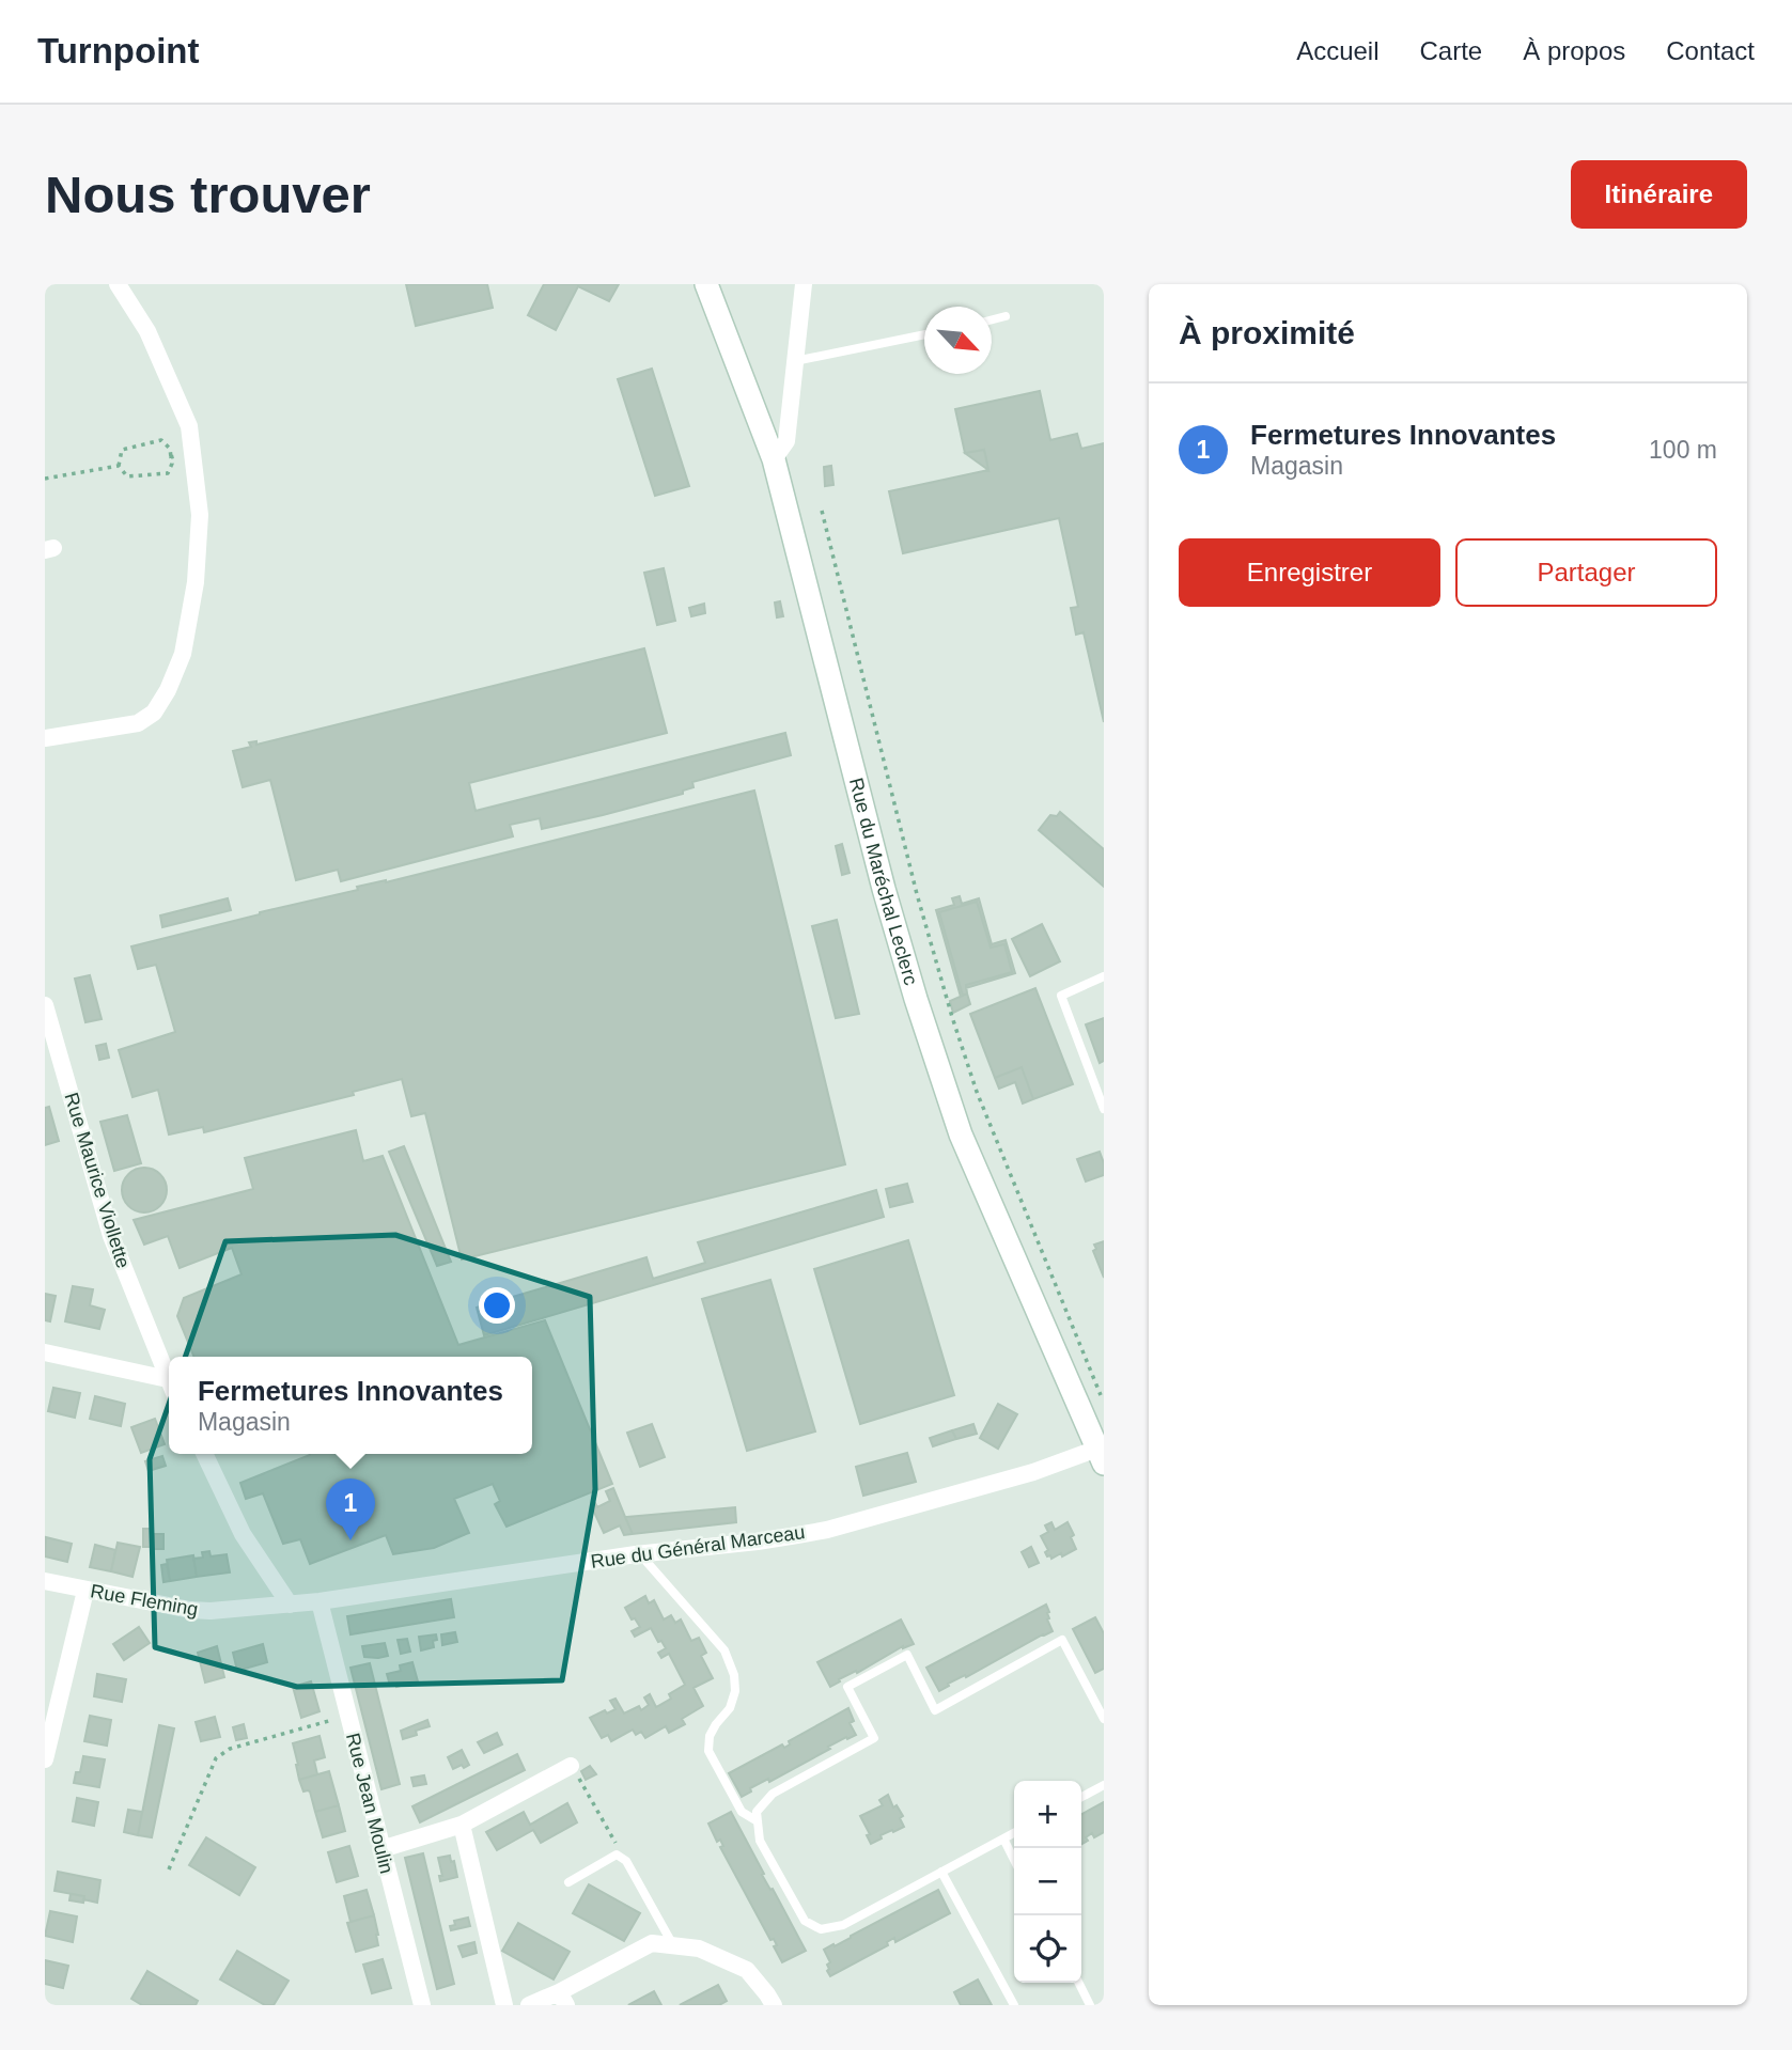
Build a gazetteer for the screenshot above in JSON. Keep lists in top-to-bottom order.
{
  "streets": {
    "main road": ["Rue du Maréchal Leclerc"],
    "street": [
      "Rue Maurice Viollette",
      "Rue du Général Marceau",
      "Rue Fleming",
      "Rue Jean Moulin"
    ]
  },
  "crossings": [
    ["Rue du Maréchal Leclerc", "Rue du Général Marceau"],
    ["Rue du Général Marceau", "Rue Fleming"],
    ["Rue du Général Marceau", "Rue Jean Moulin"]
  ],
  "north": "bottom right",
  "page": {
    "header": "Turnpoint",
    "nav": [
      "Accueil",
      "Carte",
      "À propos",
      "Contact"
    ],
    "buttons": [
      "Itinéraire",
      ["Enregistrer", "Partager"]
    ],
    "title": "Nous trouver",
    "heading": "À proximité",
    "list": [
      {
        "mark": "1",
        "name": "Fermetures Innovantes",
        "note": "Magasin",
        "value": "100 m"
      }
    ],
    "popup": ["Fermetures Innovantes", "Magasin"],
    "pins": "1",
    "map_buttons": ["+", "−"]
  }
}
